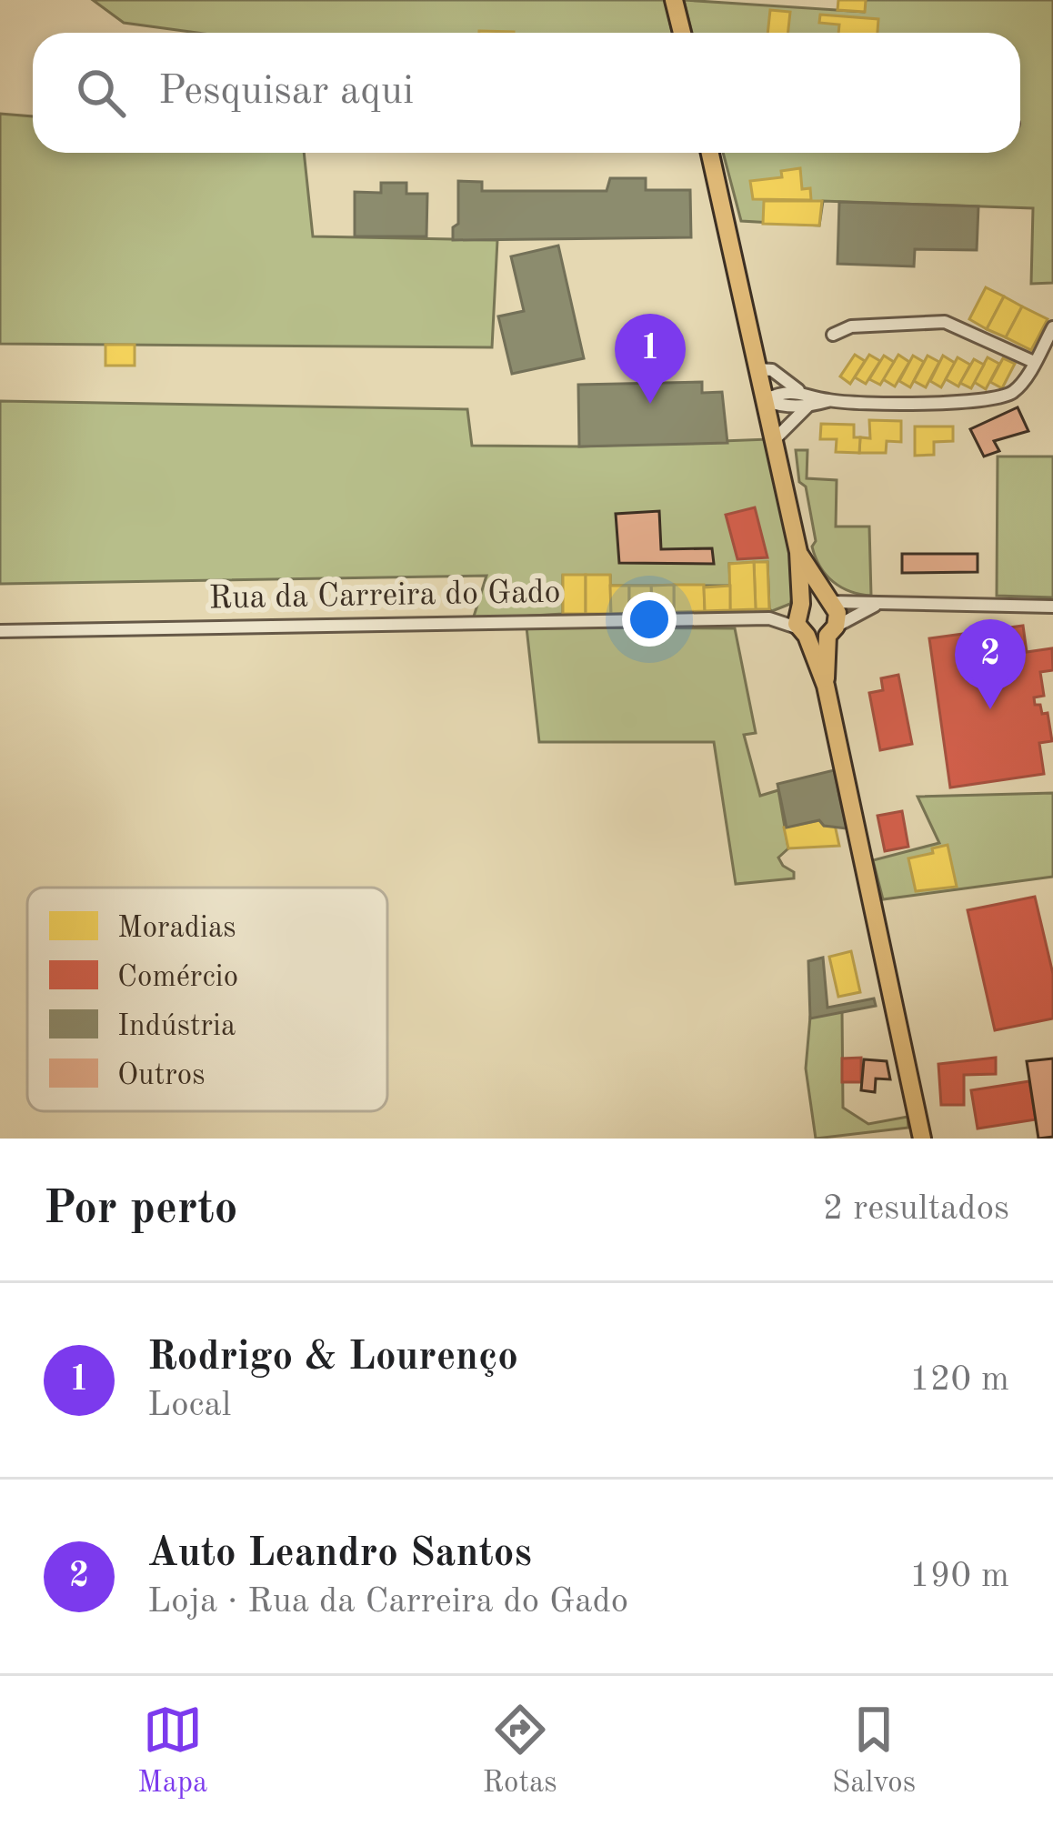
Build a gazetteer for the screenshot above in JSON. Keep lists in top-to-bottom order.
{
  "streets": {
    "street": ["Rua da Carreira do Gado"]
  },
  "legend": [
    "Moradias",
    "Comércio",
    "Indústria",
    "Outros"
  ],
  "page": {
    "search": "Pesquisar aqui",
    "pins": ["1", "2"],
    "heading": ["Por perto", "2 resultados"],
    "list": [
      {
        "mark": "1",
        "name": "Rodrigo & Lourenço",
        "note": "Local",
        "value": "120 m"
      },
      {
        "mark": "2",
        "name": "Auto Leandro Santos",
        "note": "Loja · Rua da Carreira do Gado",
        "value": "190 m"
      }
    ],
    "nav": ["Mapa", "Rotas", "Salvos"]
  }
}
